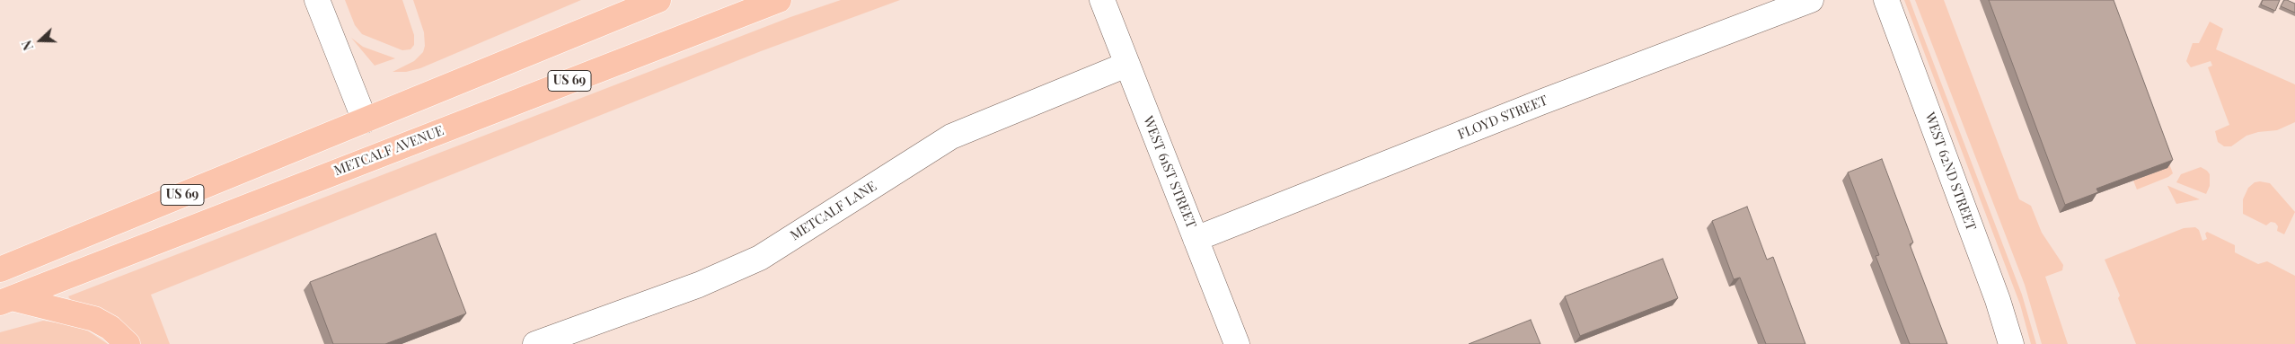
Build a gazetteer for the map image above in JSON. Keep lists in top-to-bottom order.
{
  "streets": {
    "highway": ["US 69", "METCALF AVENUE"],
    "street": [
      "FLOYD STREET",
      "WEST 62ND STREET",
      "WEST 61ST STREET",
      "METCALF LANE"
    ]
  },
  "crossings": [
    ["FLOYD STREET", "WEST 61ST STREET"],
    ["WEST 61ST STREET", "METCALF LANE"]
  ],
  "north": "left"
}
